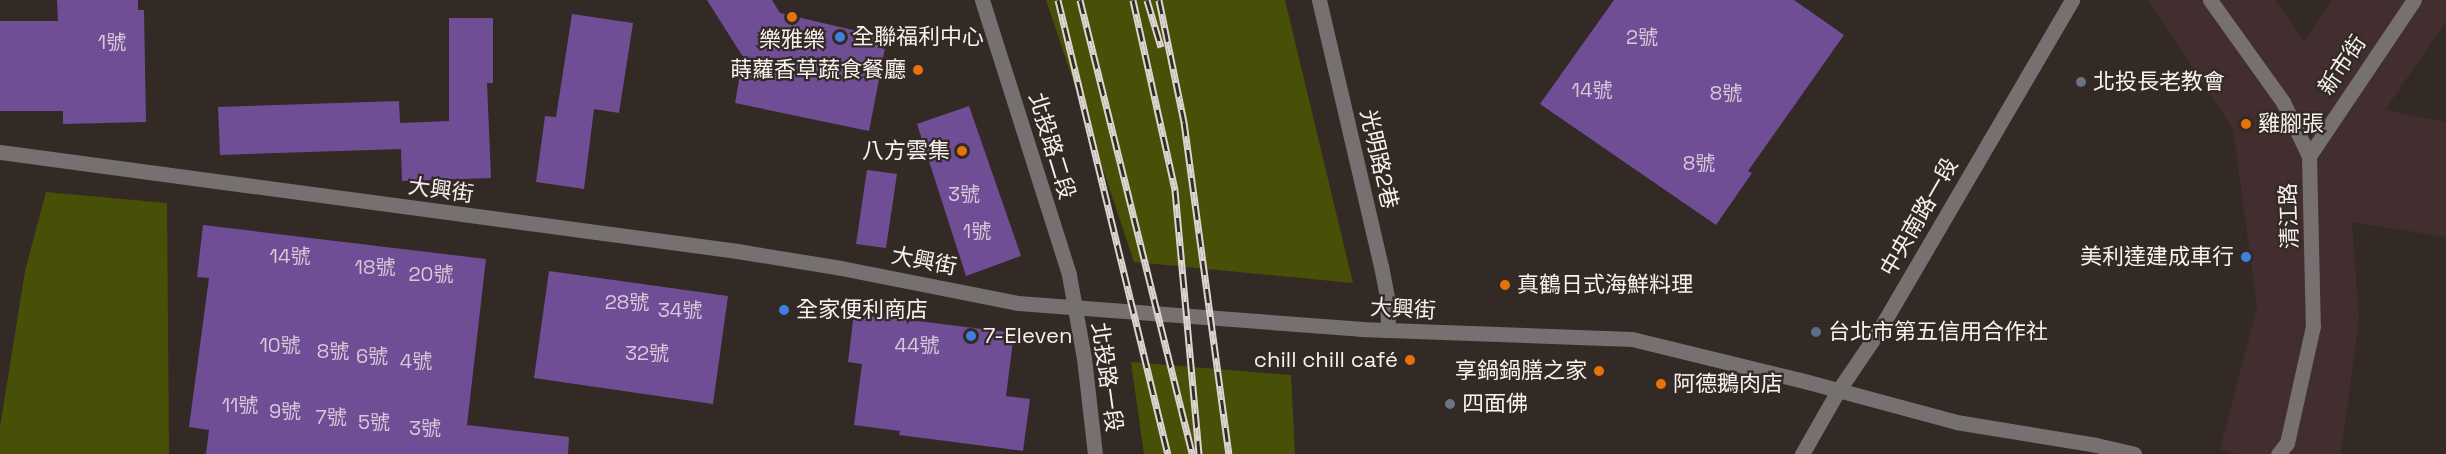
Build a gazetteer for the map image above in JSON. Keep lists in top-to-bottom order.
{
  "streets": {
    "street": [
      "新市街",
      "北投路二段",
      "光明路2巷",
      "大興街",
      "清江路",
      "中央南路一段",
      "北投路一段"
    ]
  },
  "crossings": [
    ["新市街", "清江路"],
    ["北投路二段", "大興街"],
    ["北投路二段", "北投路一段"],
    ["光明路2巷", "大興街"],
    ["大興街", "中央南路一段"],
    ["大興街", "北投路一段"]
  ],
  "places": [
    "樂雅樂",
    "全聯福利中心",
    "蒔蘿香草蔬食餐廳",
    "北投長老教會",
    "雞腳張",
    "八方雲集",
    "美利達建成車行",
    "真鶴日式海鮮料理",
    "全家便利商店",
    "台北市第五信用合作社",
    "7-Eleven",
    "chill chill café",
    "享鍋鍋膳之家",
    "阿德鵝肉店",
    "四面佛"
  ],
  "house_numbers": [
    "2號",
    "1號",
    "14號",
    "8號",
    "8號",
    "3號",
    "1號",
    "14號",
    "18號",
    "20號",
    "28號",
    "34號",
    "10號",
    "44號",
    "8號",
    "32號",
    "6號",
    "4號",
    "11號",
    "9號",
    "7號",
    "5號",
    "3號"
  ]
}
